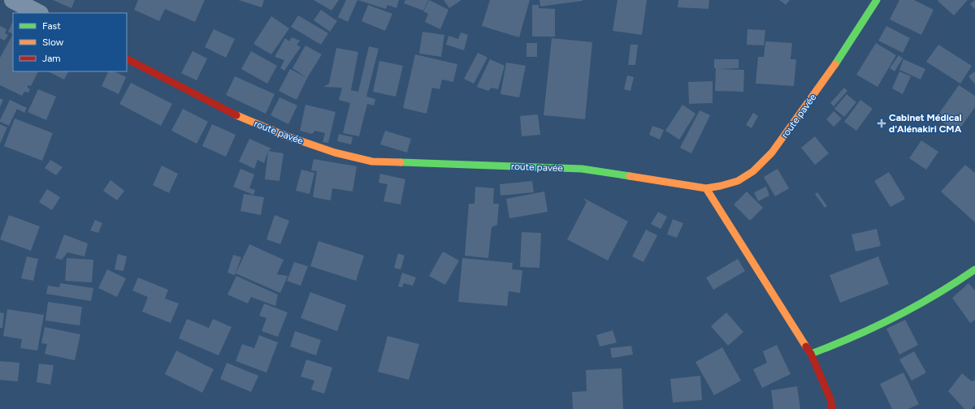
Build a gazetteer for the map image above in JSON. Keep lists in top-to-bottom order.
{
  "streets": {
    "street": ["route pavée"]
  },
  "places": {
    "health": ["Cabinet Médical d'Alénakiri CMA"]
  },
  "legend": ["Fast", "Slow", "Jam"]
}
